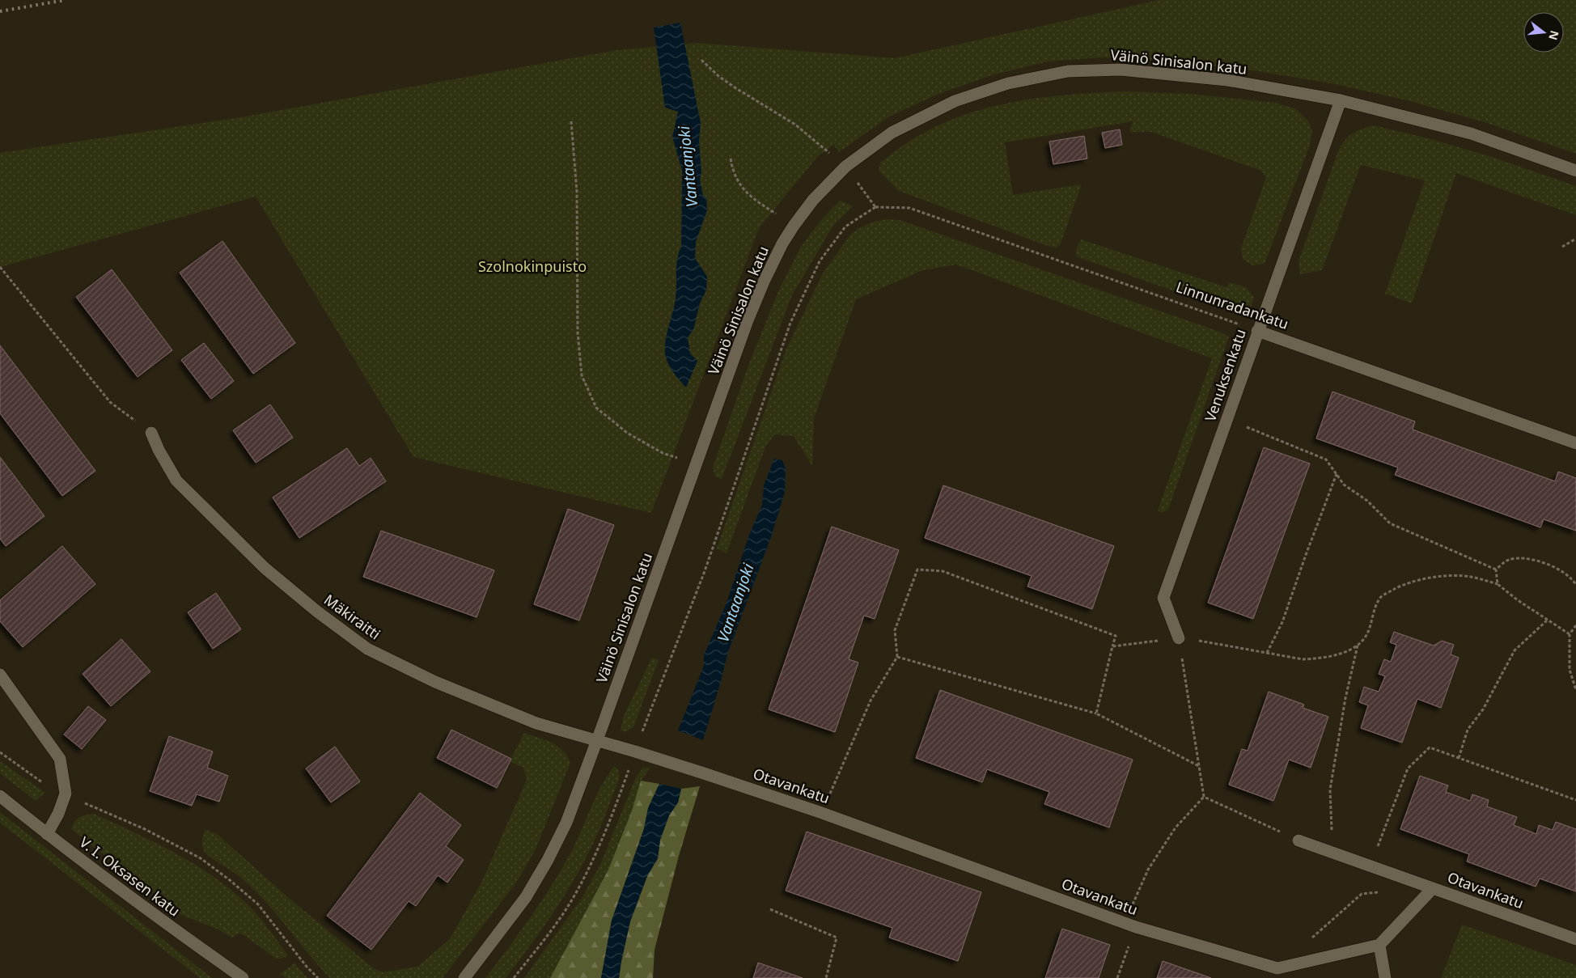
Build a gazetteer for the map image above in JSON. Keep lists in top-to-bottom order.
{
  "streets": {
    "street": [
      "Väinö Sinisalon katu",
      "Linnunradankatu",
      "Venuksenkatu",
      "Mäkiraitti",
      "Otavankatu",
      "V. I. Oksasen katu"
    ]
  },
  "crossings": [
    ["Väinö Sinisalon katu", "Venuksenkatu"],
    ["Väinö Sinisalon katu", "Mäkiraitti"],
    ["Väinö Sinisalon katu", "Otavankatu"],
    ["Linnunradankatu", "Venuksenkatu"],
    ["Mäkiraitti", "Otavankatu"]
  ],
  "water": ["Vantaanjoki"],
  "parks": ["Szolnokinpuisto"],
  "north": "right"
}
